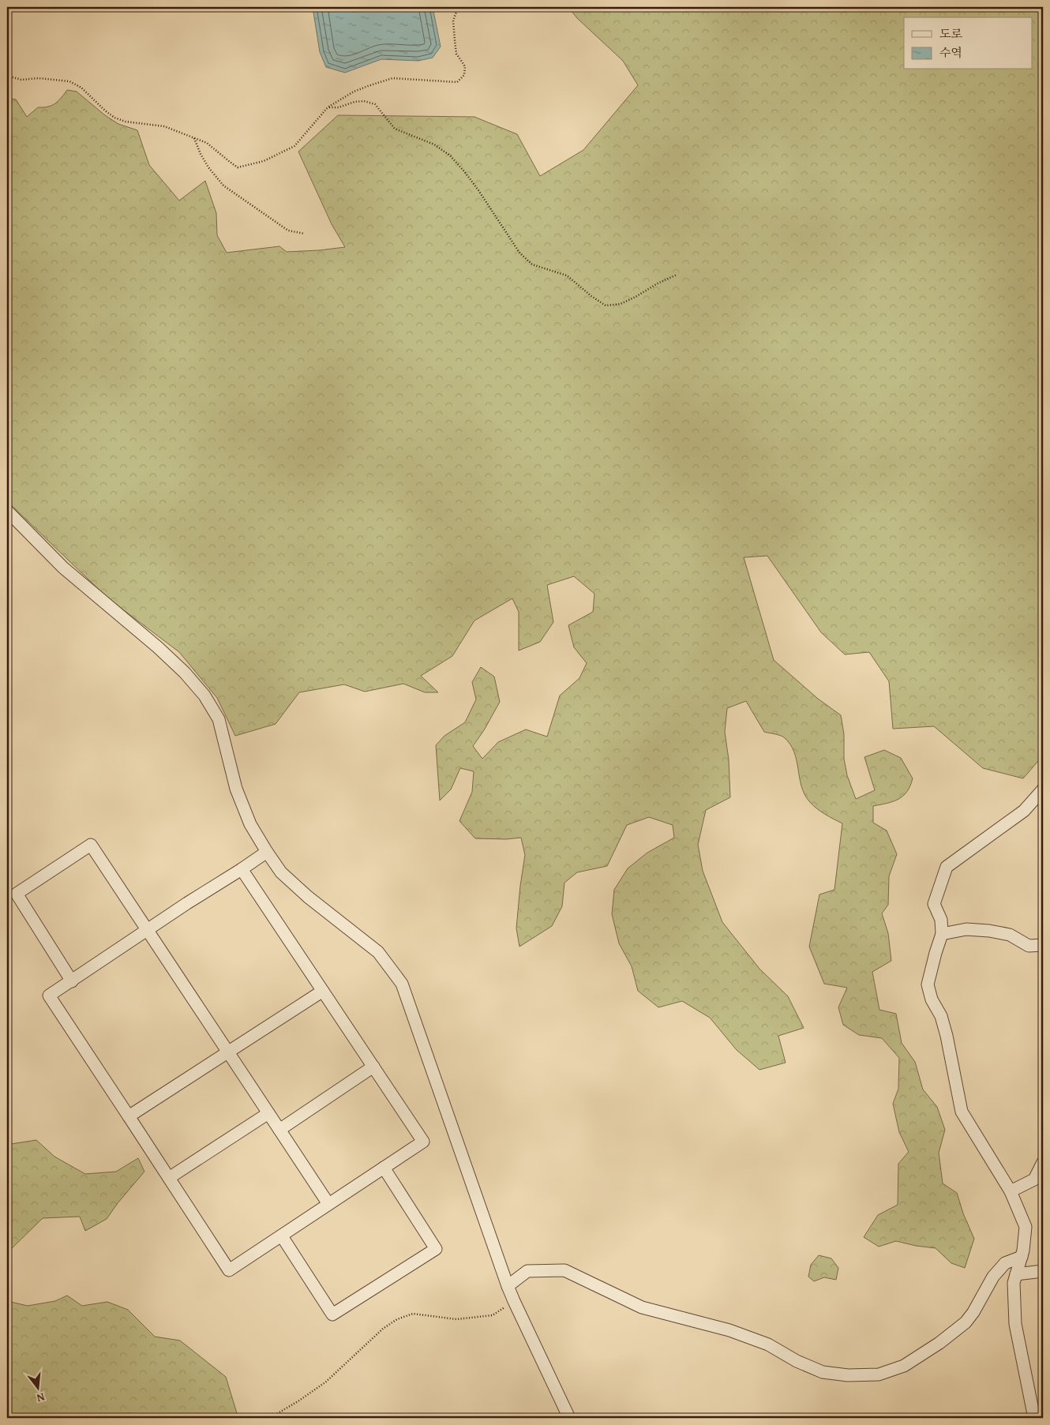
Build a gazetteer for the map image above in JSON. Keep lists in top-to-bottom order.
{
  "legend": ["도로", "수역"],
  "north": "bottom"
}
